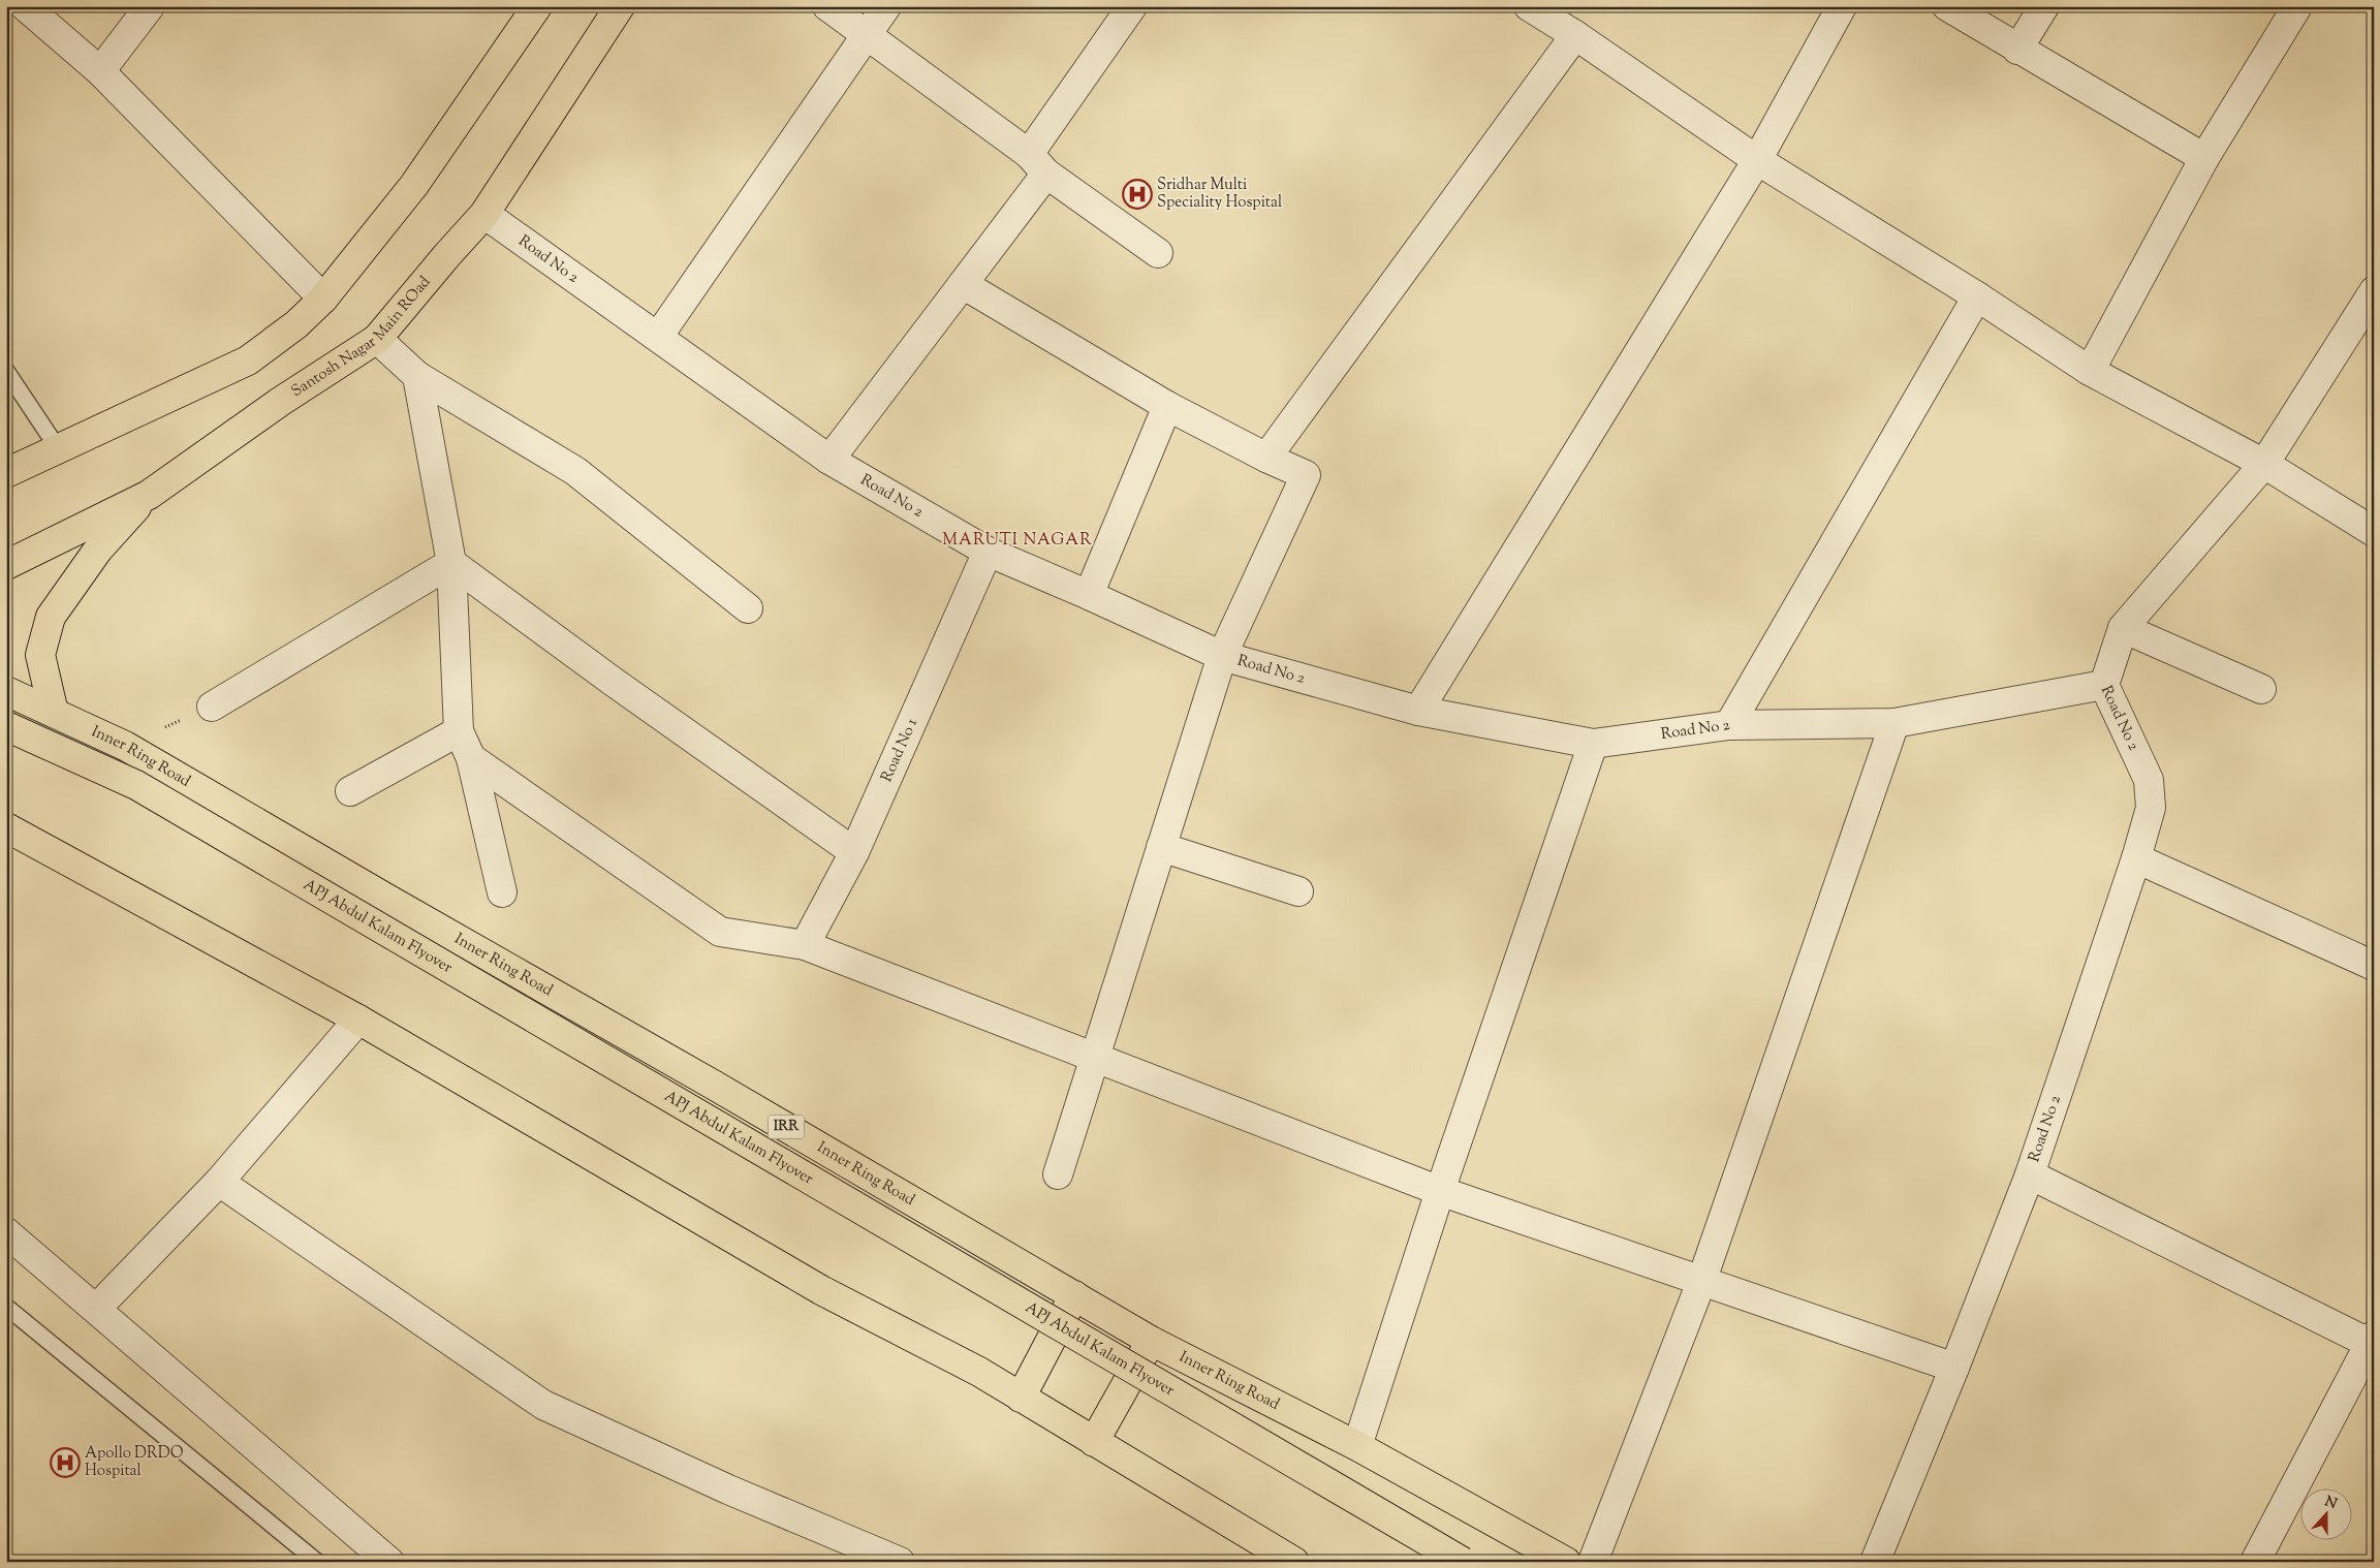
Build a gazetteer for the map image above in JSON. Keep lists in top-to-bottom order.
{
  "streets": {
    "main road": [
      "Santosh Nagar Main ROad",
      "Inner Ring Road",
      "APJ Abdul Kalam Flyover",
      "IRR"
    ],
    "street": ["Road No 2", "Road No 1"]
  },
  "crossings": [
    ["Road No 2", "Santosh Nagar Main ROad"],
    ["Road No 2", "Road No 1"]
  ],
  "districts": ["MARUTI NAGAR"],
  "places": {
    "hospital": ["Sridhar Multi Speciality Hospital", "Apollo DRDO Hospital"]
  },
  "north": "top"
}
